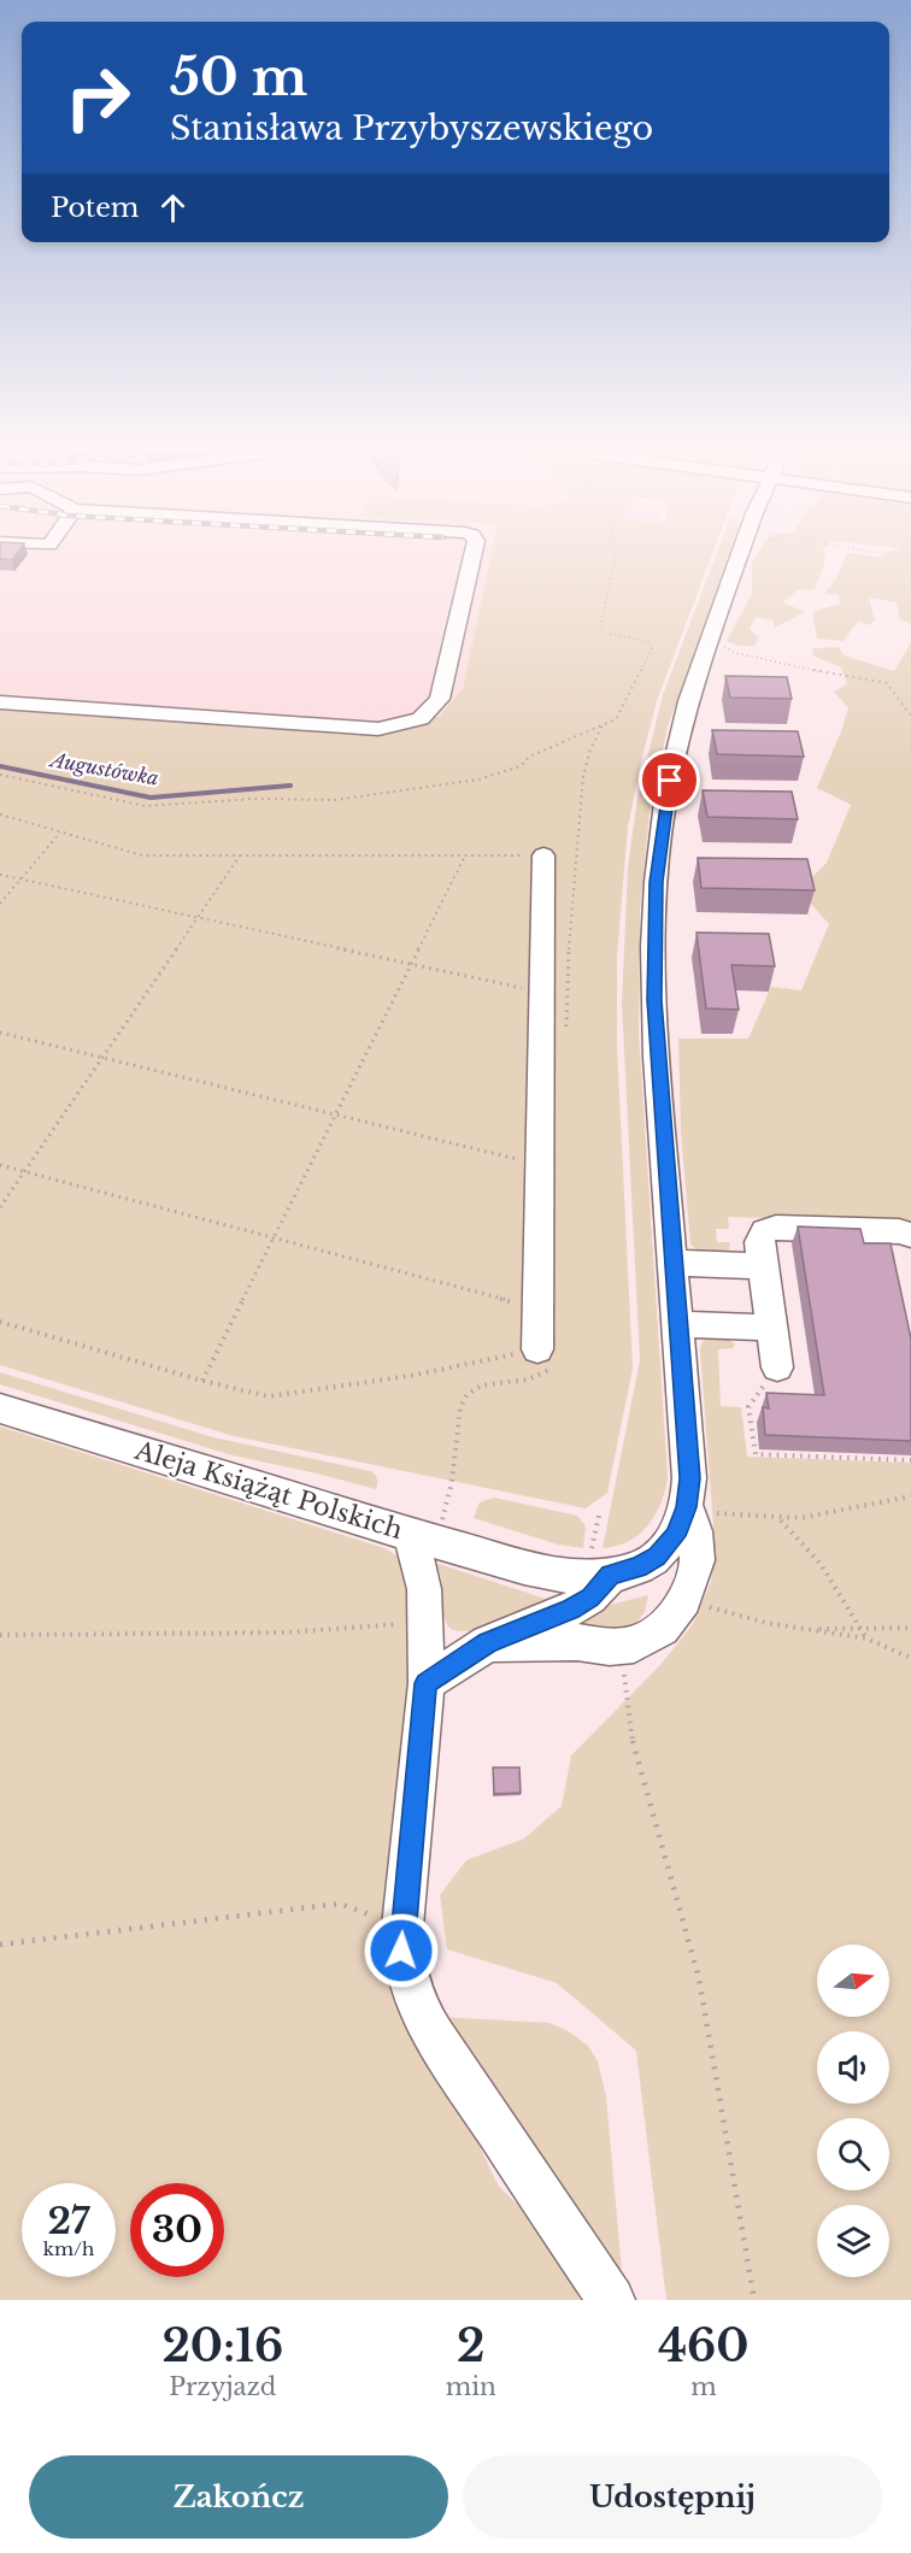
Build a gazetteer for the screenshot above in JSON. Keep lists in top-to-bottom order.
{
  "streets": {
    "street": ["Aleja Książąt Polskich"]
  },
  "water": ["Augustówka"],
  "north": "right",
  "page": {
    "turn": ["50 m", "Stanisława Przybyszewskiego"],
    "then": "Potem",
    "speed": "27 km/h",
    "limit": "30",
    "eta": [
      "20:16",
      "Przyjazd",
      "2",
      "min",
      "460",
      "m"
    ],
    "buttons": ["Zakończ", "Udostępnij"]
  }
}
